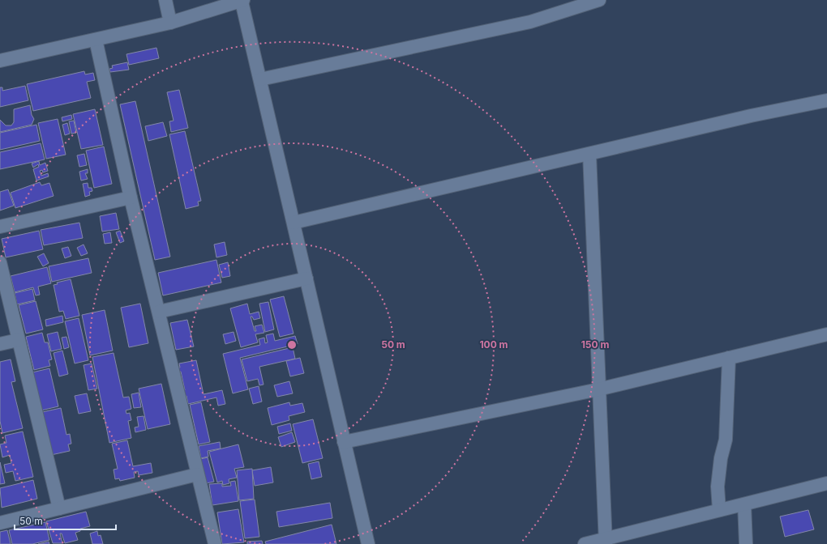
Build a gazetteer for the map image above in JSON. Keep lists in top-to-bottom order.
{
  "scale_bar": "50 m",
  "rings": ["50 m", "100 m", "150 m"]
}
